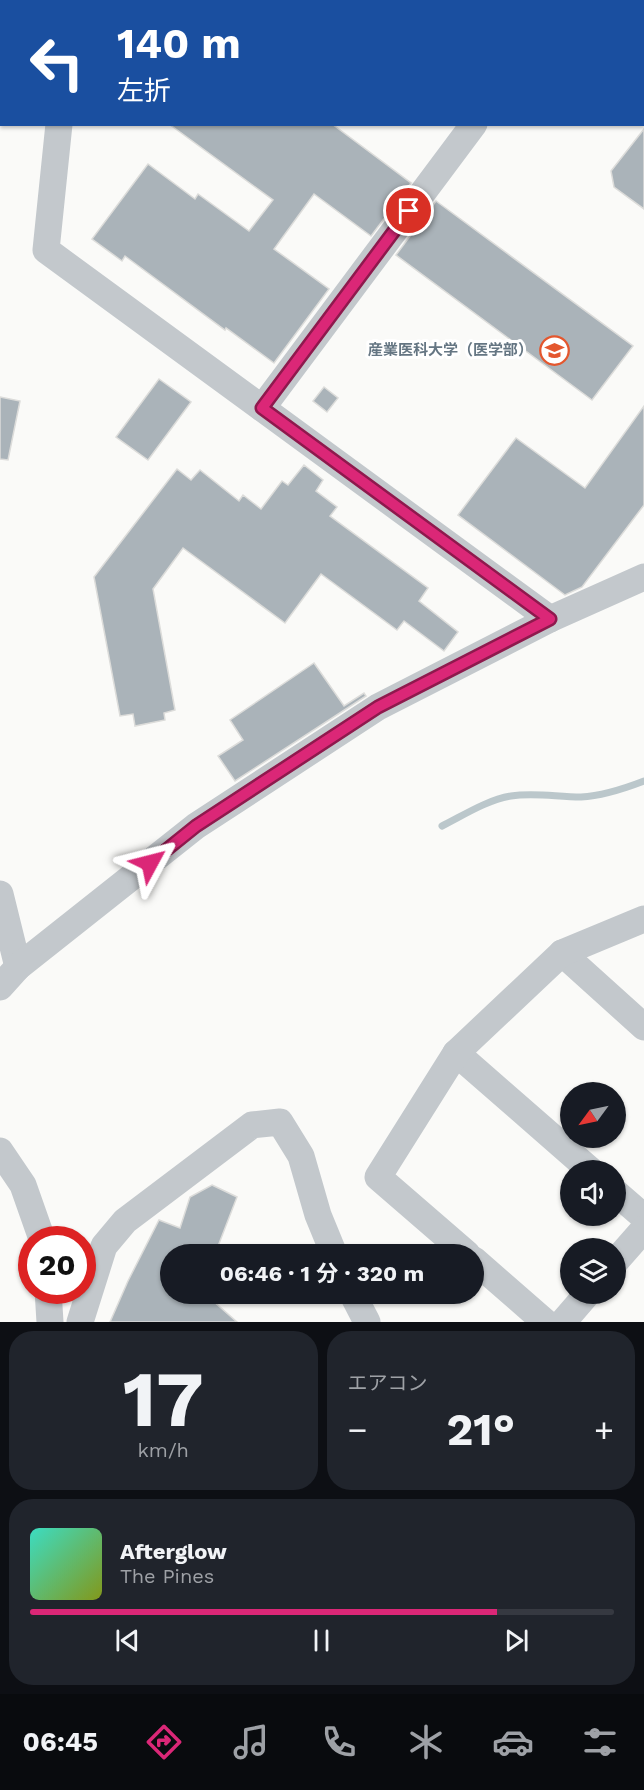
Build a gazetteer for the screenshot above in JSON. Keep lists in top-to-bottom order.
{
  "places": {
    "school or university": ["産業医科大学（医学部）"]
  },
  "north": "bottom left",
  "page": {
    "turn": ["140 m", "左折"],
    "limit": "20",
    "trip": "06:46 · 1 分 · 320 m",
    "tile": [
      ["17", "km/h"],
      "エアコン"
    ],
    "heat": ["−", "21°", "+"],
    "song": ["Afterglow", "The Pines"],
    "tabs": "06:45"
  }
}
